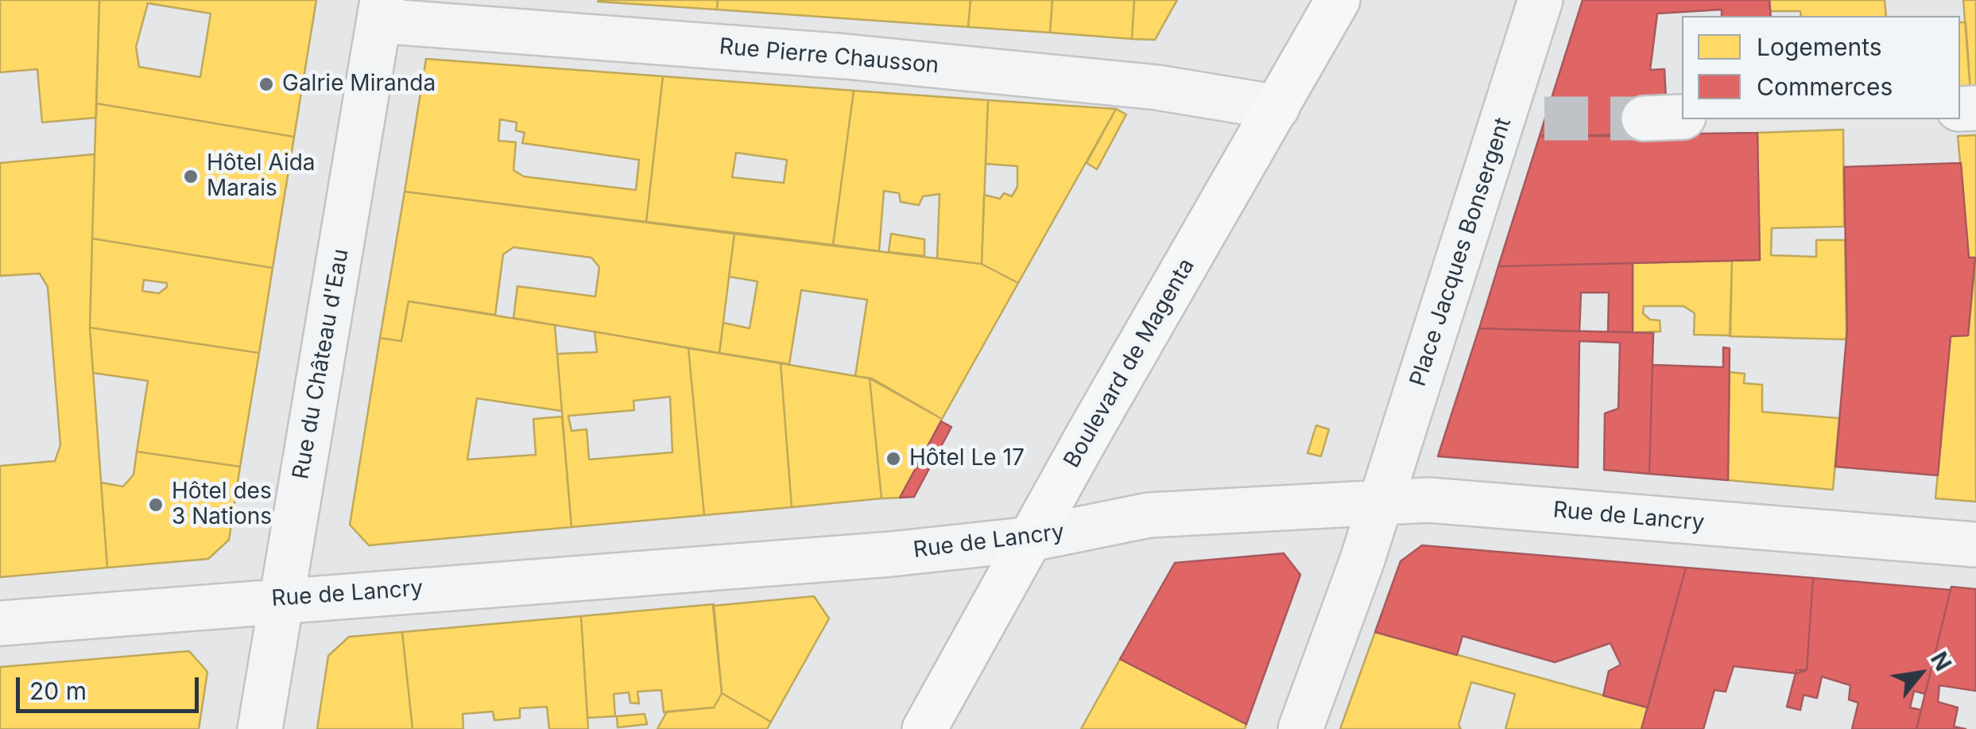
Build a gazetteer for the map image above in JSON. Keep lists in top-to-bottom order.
{
  "streets": {
    "main road": ["Boulevard de Magenta"],
    "street": [
      "Rue Pierre Chausson",
      "Place Jacques Bonsergent",
      "Rue du Château d'Eau",
      "Rue de Lancry"
    ]
  },
  "crossings": [
    ["Rue Pierre Chausson", "Boulevard de Magenta"],
    ["Rue Pierre Chausson", "Rue du Château d'Eau"],
    ["Place Jacques Bonsergent", "Rue de Lancry"],
    ["Boulevard de Magenta", "Rue de Lancry"],
    ["Rue du Château d'Eau", "Rue de Lancry"]
  ],
  "places": [
    "Galrie Miranda",
    "Hôtel Aida Marais",
    "Hôtel Le 17",
    "Hôtel des 3 Nations"
  ],
  "legend": ["Logements", "Commerces"],
  "scale_bar": "20 m",
  "north": "top right"
}
